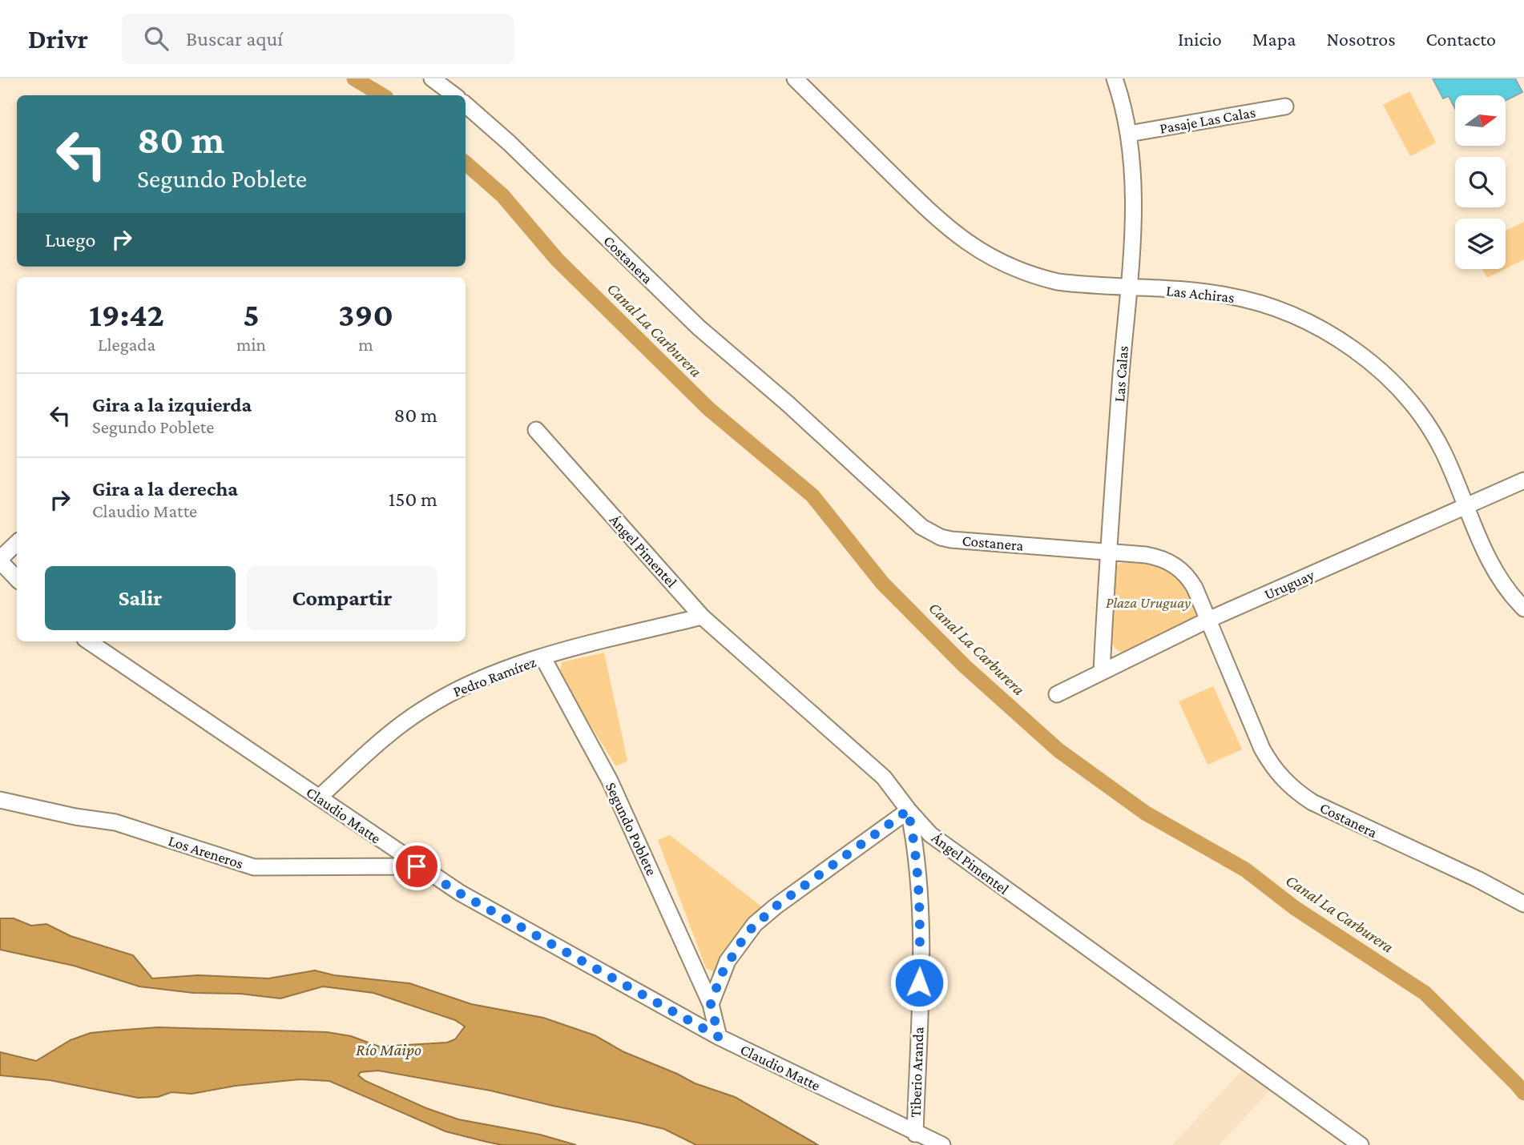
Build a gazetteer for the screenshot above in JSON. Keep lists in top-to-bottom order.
{
  "streets": {
    "street": [
      "Pasaje Las Calas",
      "Costanera",
      "Las Achiras",
      "Las Calas",
      "Ángel Pimentel",
      "Uruguay",
      "Pedro Ramírez",
      "Claudio Matte",
      "Segundo Poblete",
      "Los Areneros",
      "Tiberio Aranda"
    ]
  },
  "crossings": [
    ["Pasaje Las Calas", "Las Calas"],
    ["Costanera", "Las Calas"],
    ["Costanera", "Uruguay"],
    ["Las Achiras", "Las Calas"],
    ["Las Achiras", "Uruguay"],
    ["Las Calas", "Uruguay"],
    ["Ángel Pimentel", "Pedro Ramírez"],
    ["Ángel Pimentel", "Tiberio Aranda"],
    ["Pedro Ramírez", "Claudio Matte"],
    ["Pedro Ramírez", "Segundo Poblete"],
    ["Claudio Matte", "Segundo Poblete"],
    ["Claudio Matte", "Los Areneros"],
    ["Claudio Matte", "Tiberio Aranda"]
  ],
  "water": ["Canal La Carburera", "Río Maipo"],
  "parks": ["Plaza Uruguay"],
  "north": "right",
  "page": {
    "header": "Drivr",
    "search": "Buscar aquí",
    "nav": [
      "Inicio",
      "Mapa",
      "Nosotros",
      "Contacto"
    ],
    "turn": ["80 m", "Segundo Poblete"],
    "then": "Luego",
    "eta": [
      "19:42",
      "Llegada",
      "5",
      "min",
      "390",
      "m"
    ],
    "list": [
      {
        "name": "Gira a la izquierda",
        "note": "Segundo Poblete",
        "value": "80 m"
      },
      {
        "name": "Gira a la derecha",
        "note": "Claudio Matte",
        "value": "150 m"
      }
    ],
    "buttons": ["Salir", "Compartir"]
  }
}
